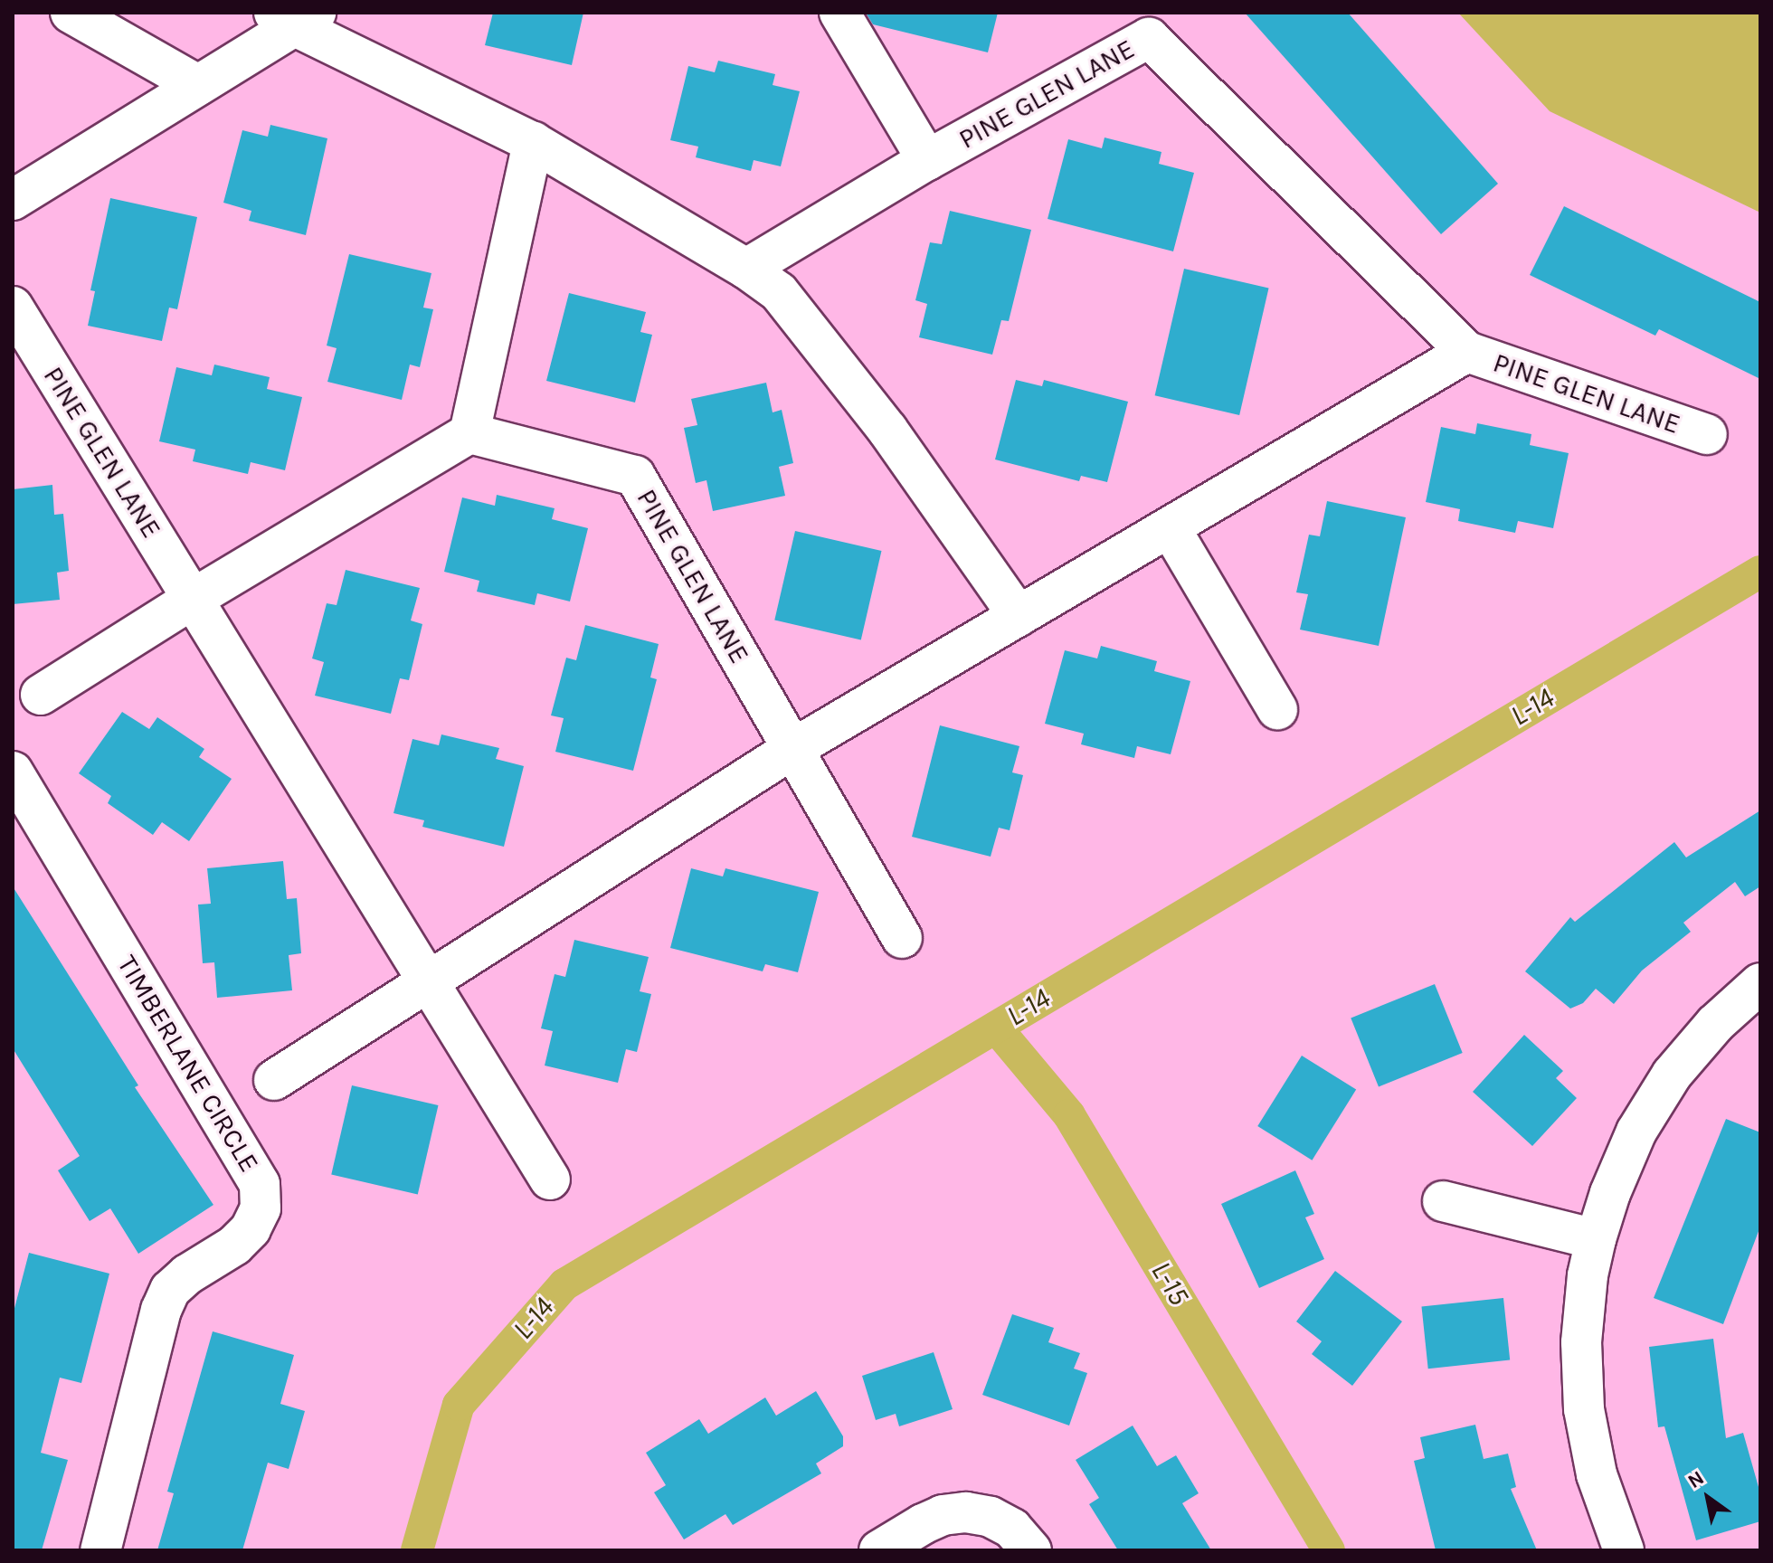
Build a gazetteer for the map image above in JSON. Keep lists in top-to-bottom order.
{
  "streets": {
    "street": ["PINE GLEN LANE", "TIMBERLANE CIRCLE"]
  },
  "water": ["L-14", "L-15"],
  "north": "top left"
}
